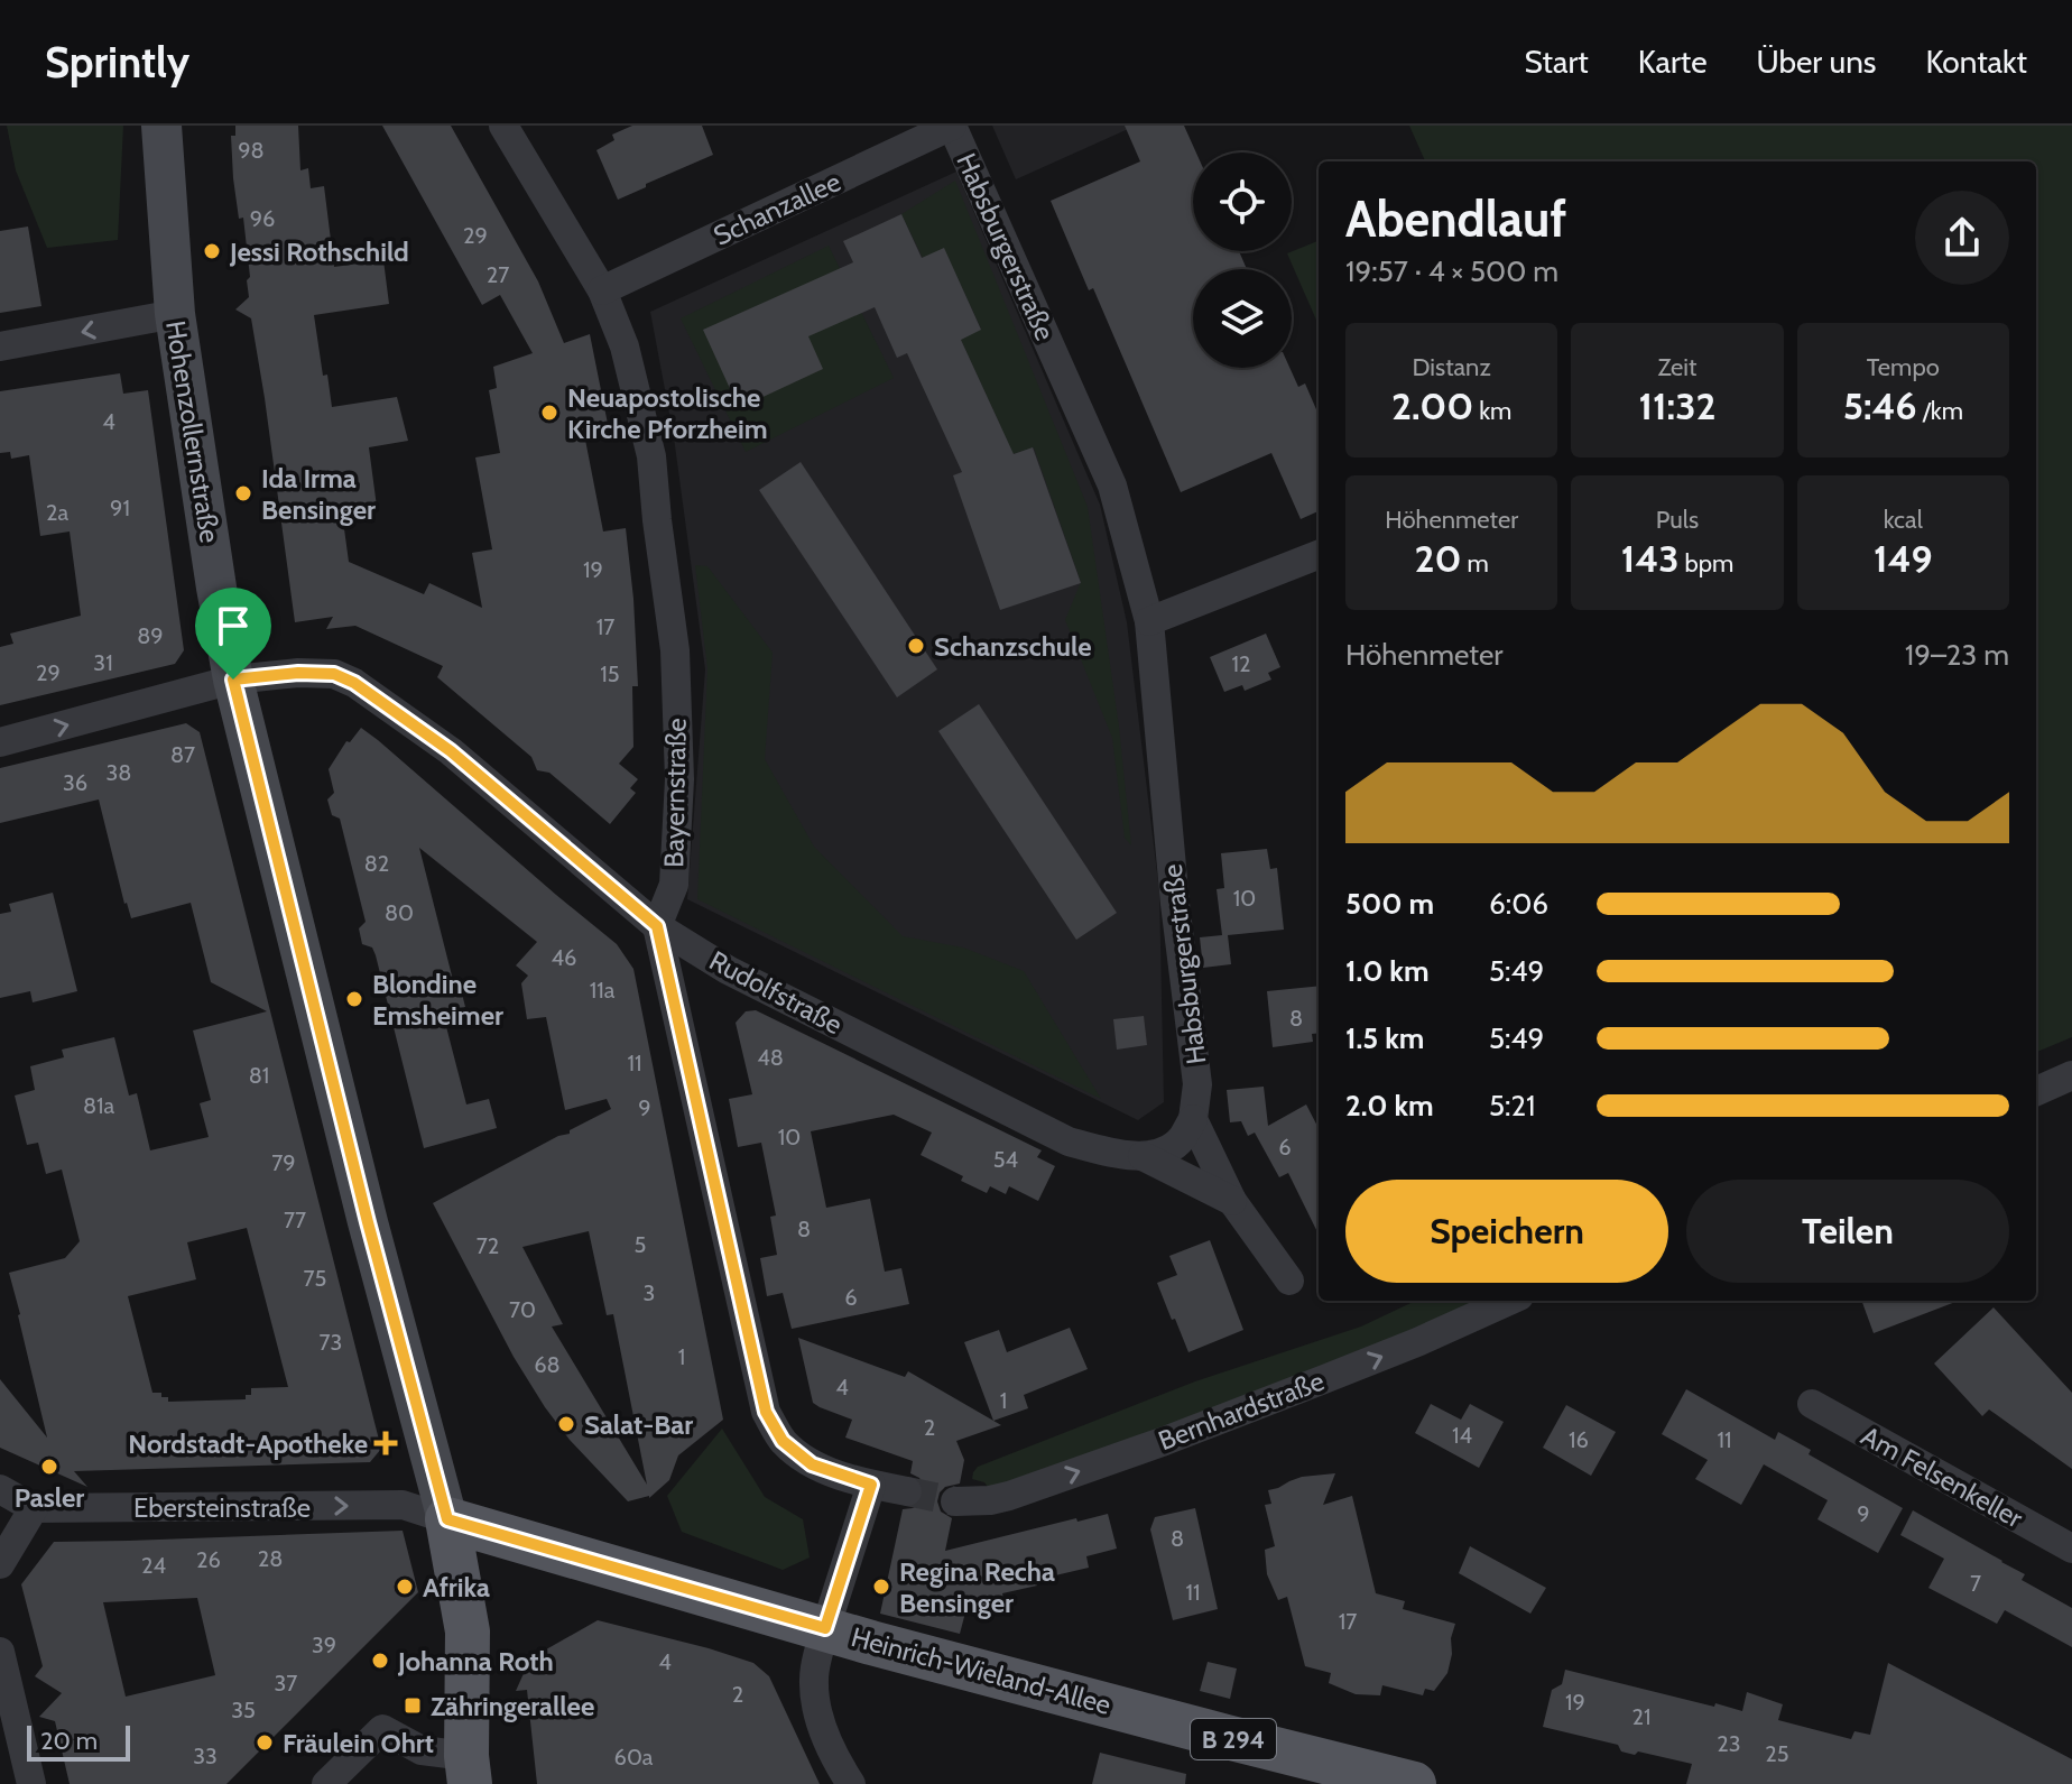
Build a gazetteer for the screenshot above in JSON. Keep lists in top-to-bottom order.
{
  "streets": {
    "main road": ["Hohenzollernstraße", "Heinrich-Wieland-Allee", "B 294"],
    "street": [
      "Schanzallee",
      "Habsburgerstraße",
      "Bayernstraße",
      "Rudolfstraße",
      "Bernhardstraße",
      "Am Felsenkeller",
      "Ebersteinstraße"
    ]
  },
  "crossings": [
    ["Schanzallee", "Habsburgerstraße"],
    ["Schanzallee", "Bayernstraße"],
    ["Habsburgerstraße", "Rudolfstraße"],
    ["Hohenzollernstraße", "Rudolfstraße"],
    ["Hohenzollernstraße", "Ebersteinstraße"],
    ["Hohenzollernstraße", "Heinrich-Wieland-Allee"],
    ["Bayernstraße", "Rudolfstraße"],
    ["Ebersteinstraße", "Heinrich-Wieland-Allee"]
  ],
  "one_way": ["Bernhardstraße", "Ebersteinstraße"],
  "places": {
    "other": [
      "Jessi Rothschild",
      "Neuapostolische Kirche Pforzheim",
      "Ida Irma Bensinger",
      "Schanzschule",
      "Blondine Emsheimer",
      "Salat-Bar",
      "Pasler",
      "Afrika",
      "Regina Recha Bensinger",
      "Johanna Roth",
      "Fräulein Ohrt"
    ],
    "health": ["Nordstadt-Apotheke"],
    "transit": ["Zähringerallee"]
  },
  "house_numbers": [
    "98",
    "96",
    "29",
    "27",
    "4",
    "91",
    "2a",
    "19",
    "17",
    "89",
    "31",
    "12",
    "29",
    "15",
    "87",
    "38",
    "36",
    "82",
    "10",
    "80",
    "46",
    "11a",
    "8",
    "48",
    "11",
    "81",
    "81a",
    "9",
    "10",
    "6",
    "54",
    "79",
    "77",
    "8",
    "5",
    "72",
    "75",
    "3",
    "6",
    "70",
    "73",
    "1",
    "68",
    "4",
    "1",
    "2",
    "14",
    "16",
    "11",
    "9",
    "8",
    "28",
    "26",
    "24",
    "7",
    "11",
    "17",
    "39",
    "4",
    "37",
    "2",
    "19",
    "35",
    "21",
    "23",
    "25",
    "33",
    "60a"
  ],
  "scale_bar": "20 m",
  "page": {
    "header": "Sprintly",
    "nav": [
      "Start",
      "Karte",
      "Über uns",
      "Kontakt"
    ],
    "heading": ["Abendlauf", "19:57 · 4 × 500 m"],
    "stats": [
      ["Distanz", "2.00 km"],
      ["Zeit", "11:32"],
      ["Tempo", "5:46 /km"],
      ["Höhenmeter", "20 m"],
      ["Puls", "143 bpm"],
      ["kcal", "149"]
    ],
    "chart": ["Höhenmeter", "19–23 m"],
    "list": [
      {
        "name": "500 m",
        "note": "6:06"
      },
      {
        "name": "1.0 km",
        "note": "5:49"
      },
      {
        "name": "1.5 km",
        "note": "5:49"
      },
      {
        "name": "2.0 km",
        "note": "5:21"
      }
    ],
    "buttons": ["Speichern", "Teilen"],
    "scale": "20 m"
  }
}
